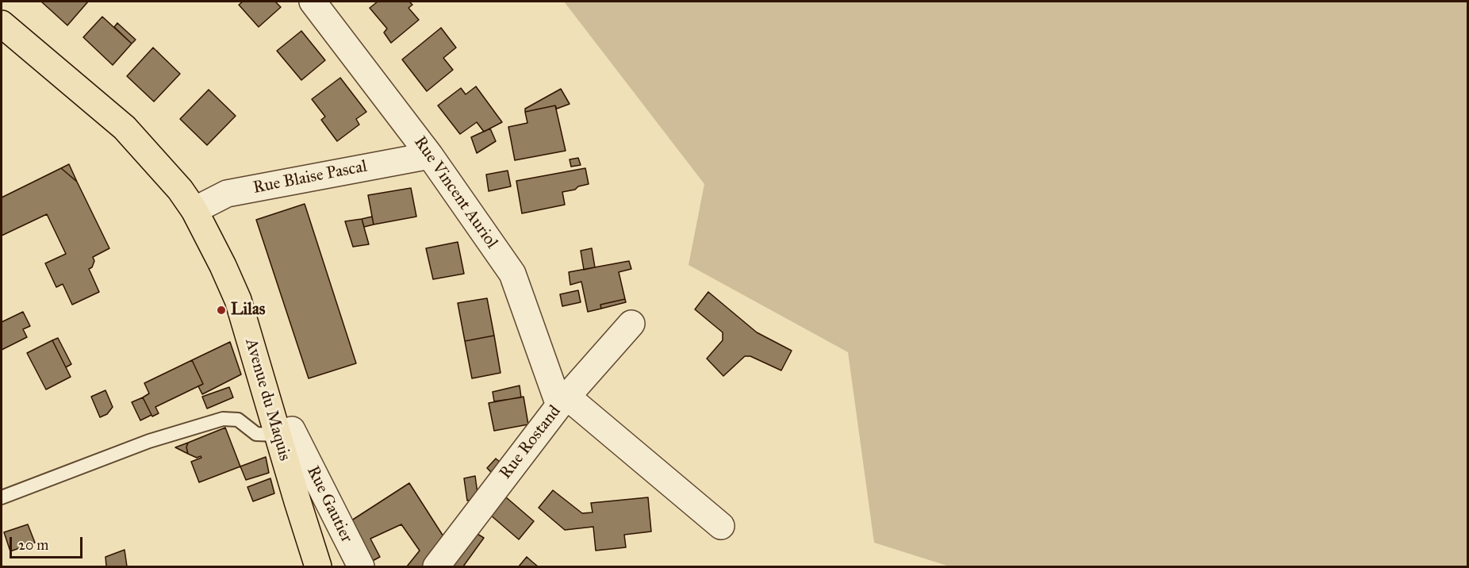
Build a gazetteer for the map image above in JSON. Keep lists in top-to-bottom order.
{
  "streets": {
    "main road": ["Avenue du Maquis"],
    "street": [
      "Rue Blaise Pascal",
      "Rue Vincent Auriol",
      "Rue Rostand",
      "Rue Gautier"
    ]
  },
  "crossings": [
    ["Rue Blaise Pascal", "Rue Vincent Auriol"],
    ["Rue Blaise Pascal", "Avenue du Maquis"],
    ["Rue Vincent Auriol", "Rue Rostand"],
    ["Avenue du Maquis", "Rue Gautier"]
  ],
  "places": ["Lilas"],
  "scale_bar": "20 m"
}
